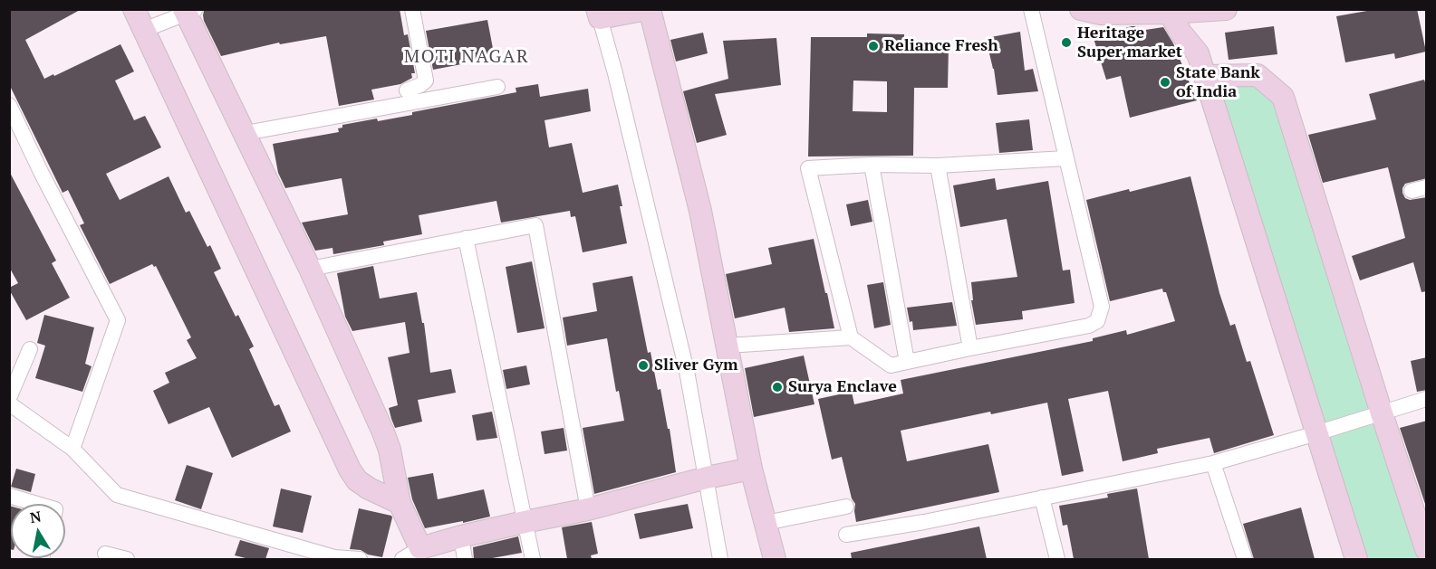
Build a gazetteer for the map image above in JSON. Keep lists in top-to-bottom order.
{
  "districts": ["MOTI NAGAR"],
  "places": [
    "Heritage Super market",
    "Reliance Fresh",
    "State Bank of India",
    "Sliver Gym",
    "Surya Enclave"
  ],
  "north": "top"
}
